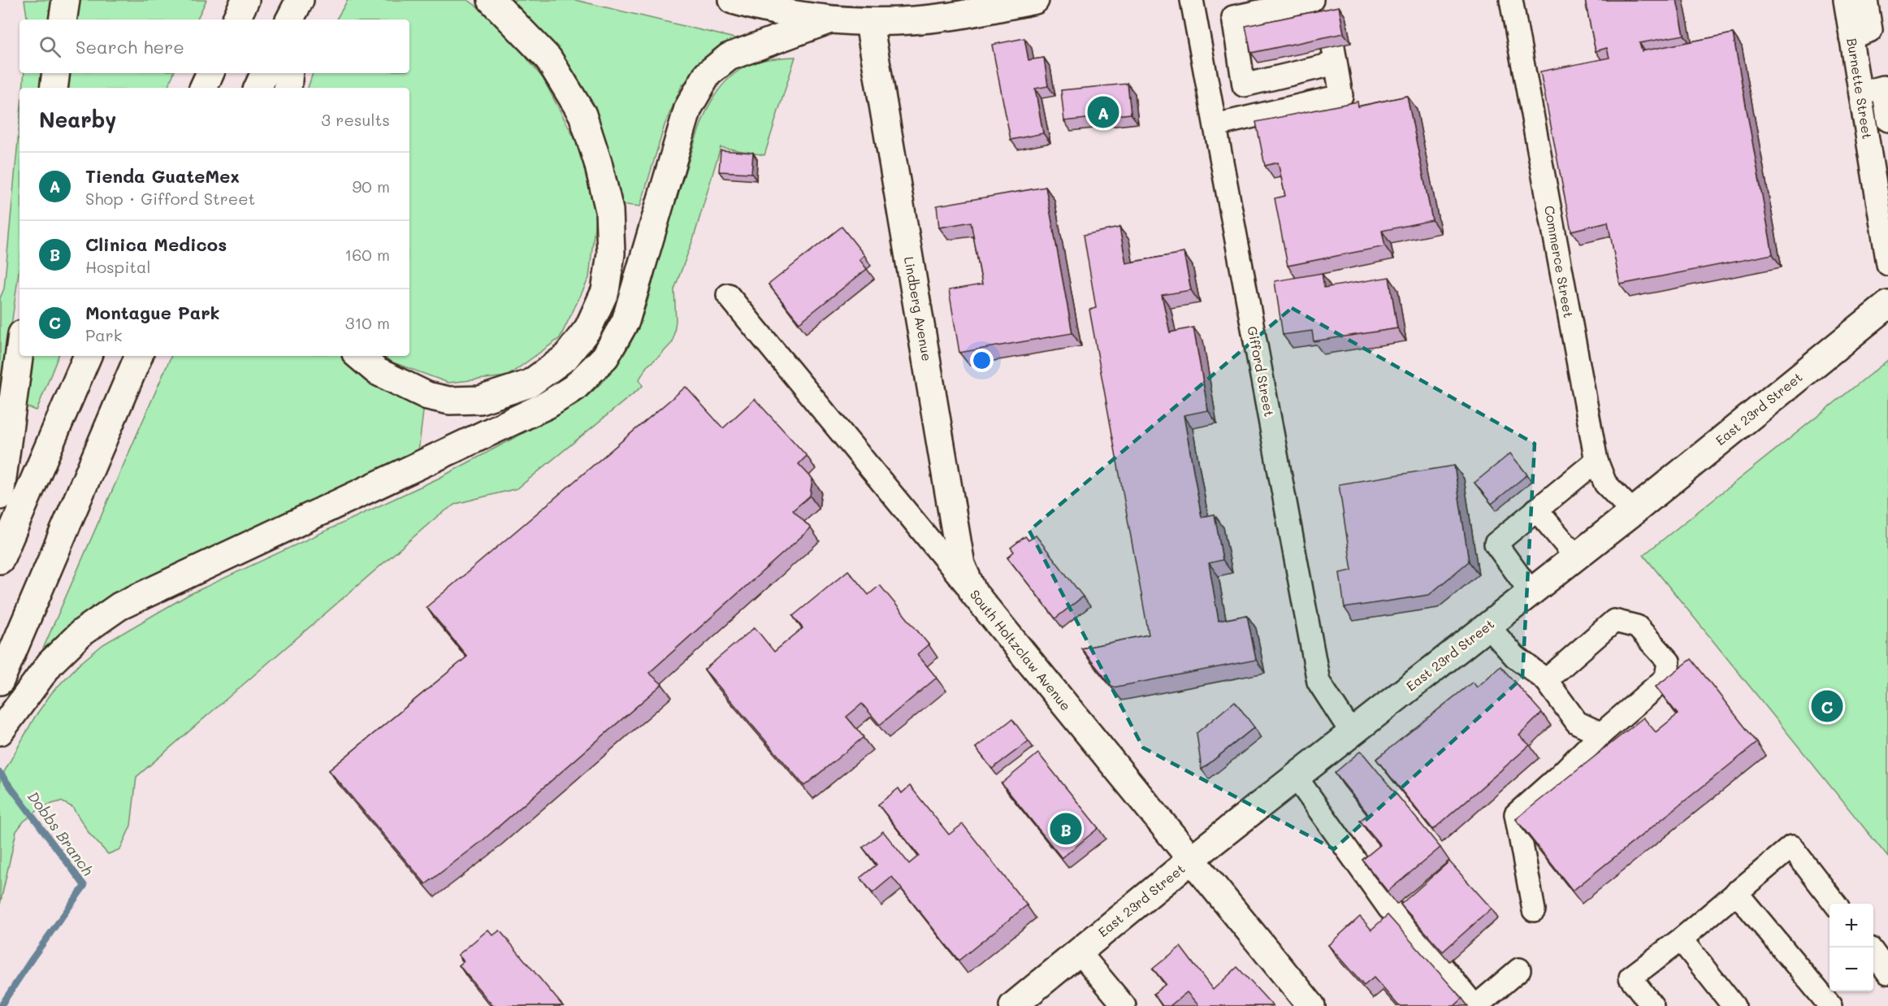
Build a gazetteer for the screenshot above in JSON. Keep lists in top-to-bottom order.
{
  "streets": {
    "main road": ["Lindberg Avenue", "East 23rd Street", "South Holtzclaw Avenue"],
    "street": ["Burnette Street", "Commerce Street", "Gifford Street"]
  },
  "crossings": [
    ["Commerce Street", "East 23rd Street"],
    ["Lindberg Avenue", "South Holtzclaw Avenue"],
    ["Gifford Street", "East 23rd Street"],
    ["East 23rd Street", "South Holtzclaw Avenue"]
  ],
  "water": ["Dobbs Branch"],
  "page": {
    "search": "Search here",
    "heading": ["Nearby", "3 results"],
    "pins": ["A", "C", "B"],
    "list": [
      {
        "mark": "A",
        "name": "Tienda GuateMex",
        "note": "Shop · Gifford Street",
        "value": "90 m"
      },
      {
        "mark": "B",
        "name": "Clinica Medicos",
        "note": "Hospital",
        "value": "160 m"
      },
      {
        "mark": "C",
        "name": "Montague Park",
        "note": "Park",
        "value": "310 m"
      }
    ],
    "map_buttons": ["+", "−"]
  }
}
